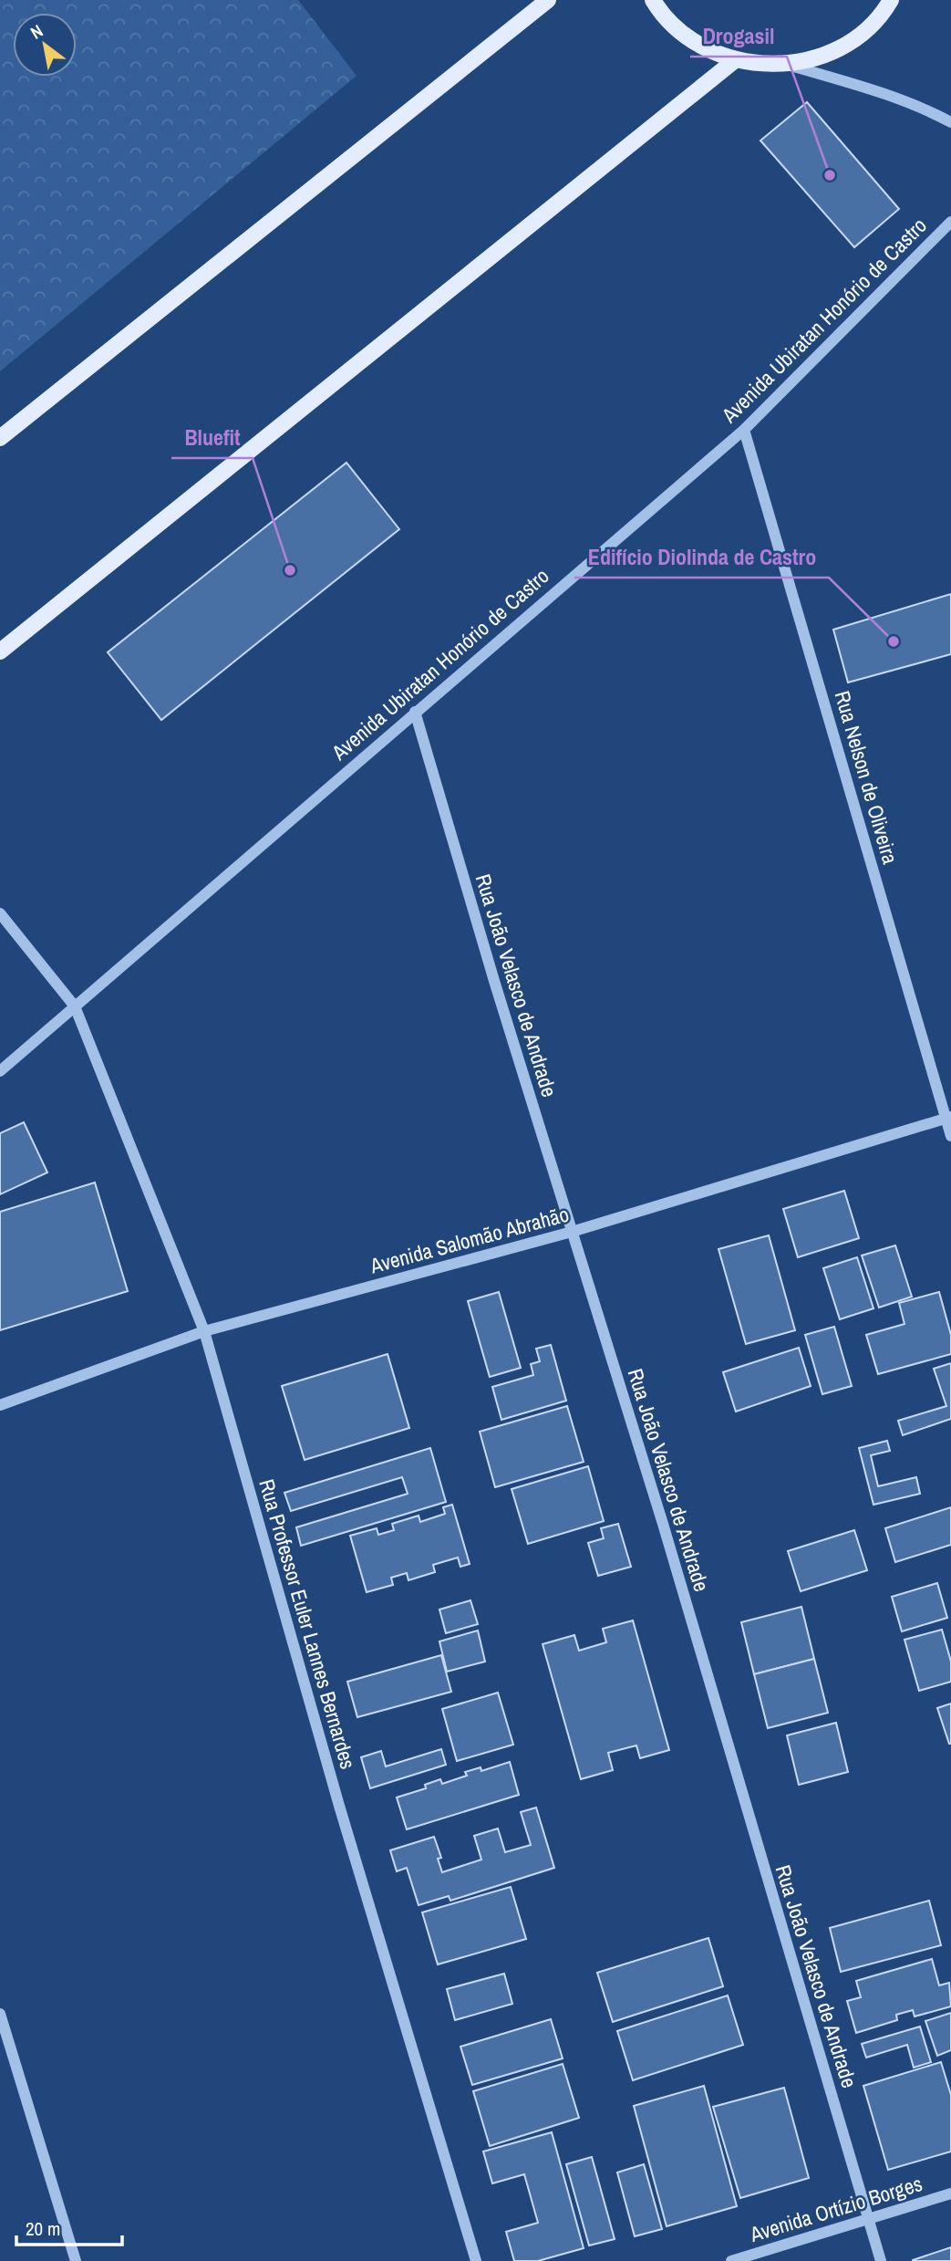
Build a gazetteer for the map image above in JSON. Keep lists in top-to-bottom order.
{
  "streets": {
    "street": [
      "Avenida Ubiratan Honório de Castro",
      "Rua Nelson de Oliveira",
      "Rua João Velasco de Andrade",
      "Avenida Salomão Abrahão",
      "Rua Professor Euler Lannes Bernardes",
      "Avenida Ortízio Borges"
    ]
  },
  "crossings": [
    ["Avenida Ubiratan Honório de Castro", "Rua Nelson de Oliveira"],
    ["Avenida Ubiratan Honório de Castro", "Rua João Velasco de Andrade"],
    ["Avenida Ubiratan Honório de Castro", "Rua Professor Euler Lannes Bernardes"],
    ["Rua Nelson de Oliveira", "Avenida Salomão Abrahão"],
    ["Rua João Velasco de Andrade", "Avenida Salomão Abrahão"],
    ["Rua João Velasco de Andrade", "Avenida Ortízio Borges"],
    ["Avenida Salomão Abrahão", "Rua Professor Euler Lannes Bernardes"]
  ],
  "places": ["Drogasil", "Bluefit", "Edifício Diolinda de Castro"],
  "scale_bar": "20 m",
  "north": "top left"
}
